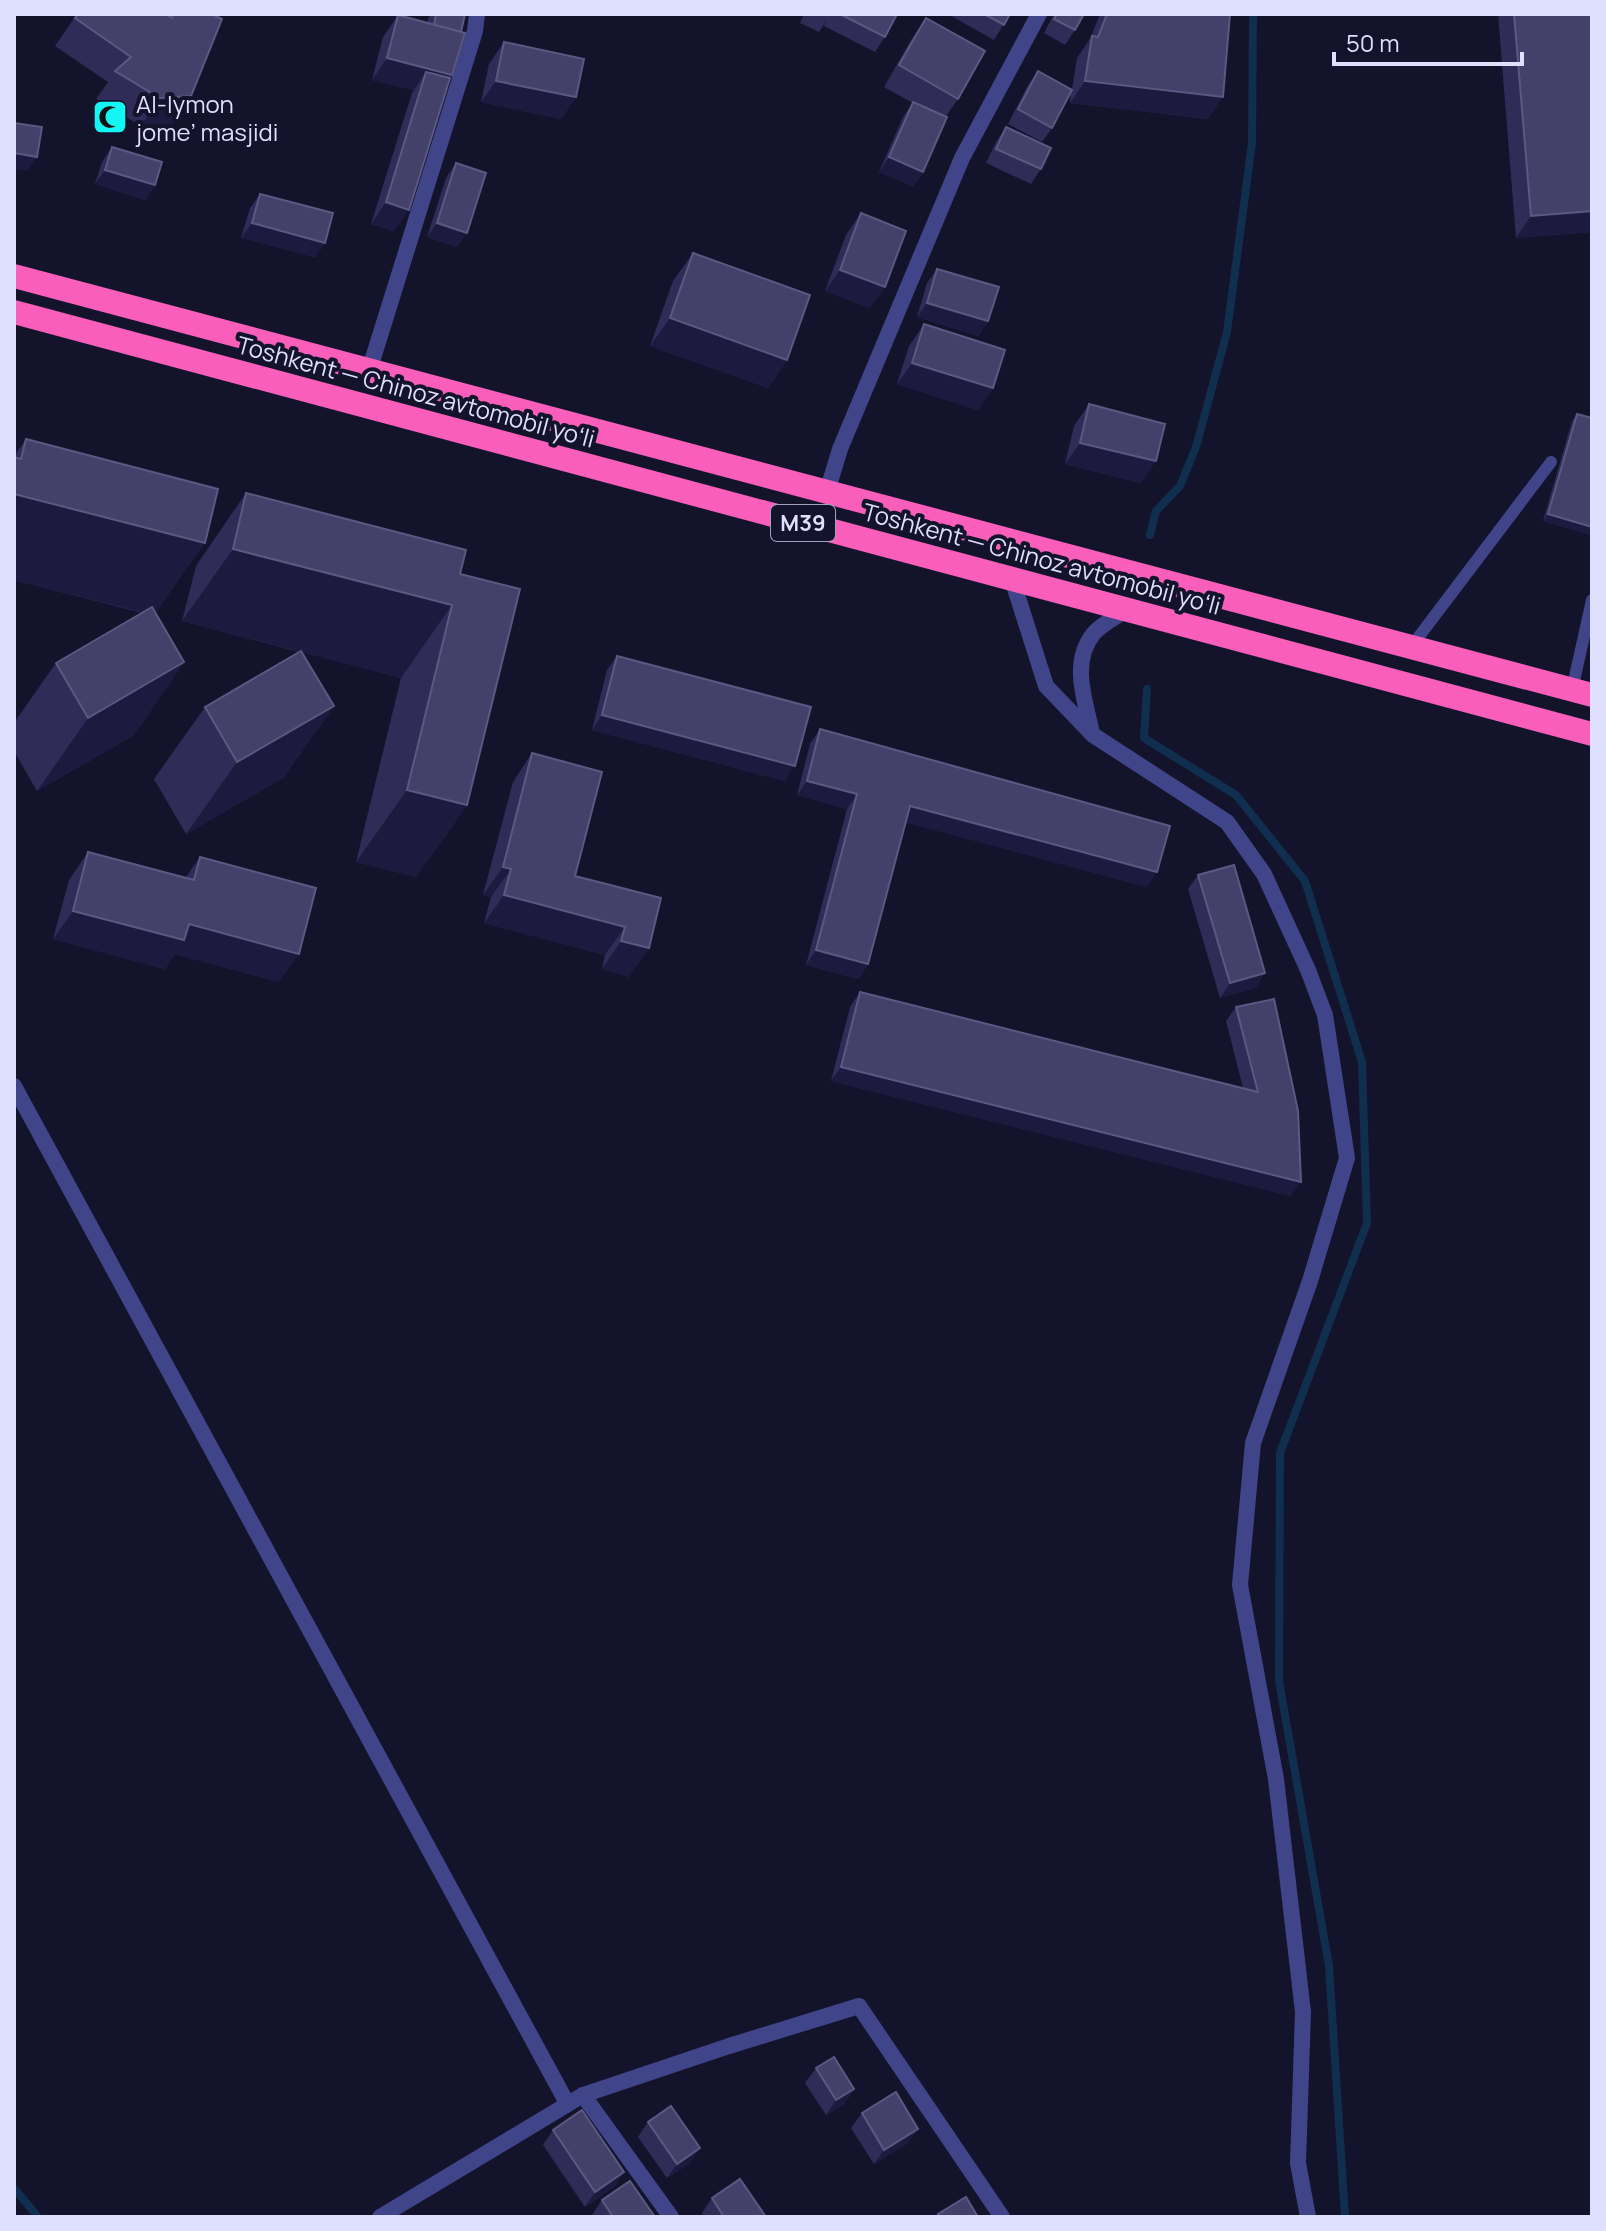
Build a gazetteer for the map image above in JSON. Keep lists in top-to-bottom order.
{
  "streets": {
    "highway": ["Toshkent — Chinoz avtomobil yoʻli", "M39"]
  },
  "places": {
    "mosque": ["Al-Iymon jome’ masjidi"]
  },
  "scale_bar": "50 m"
}
